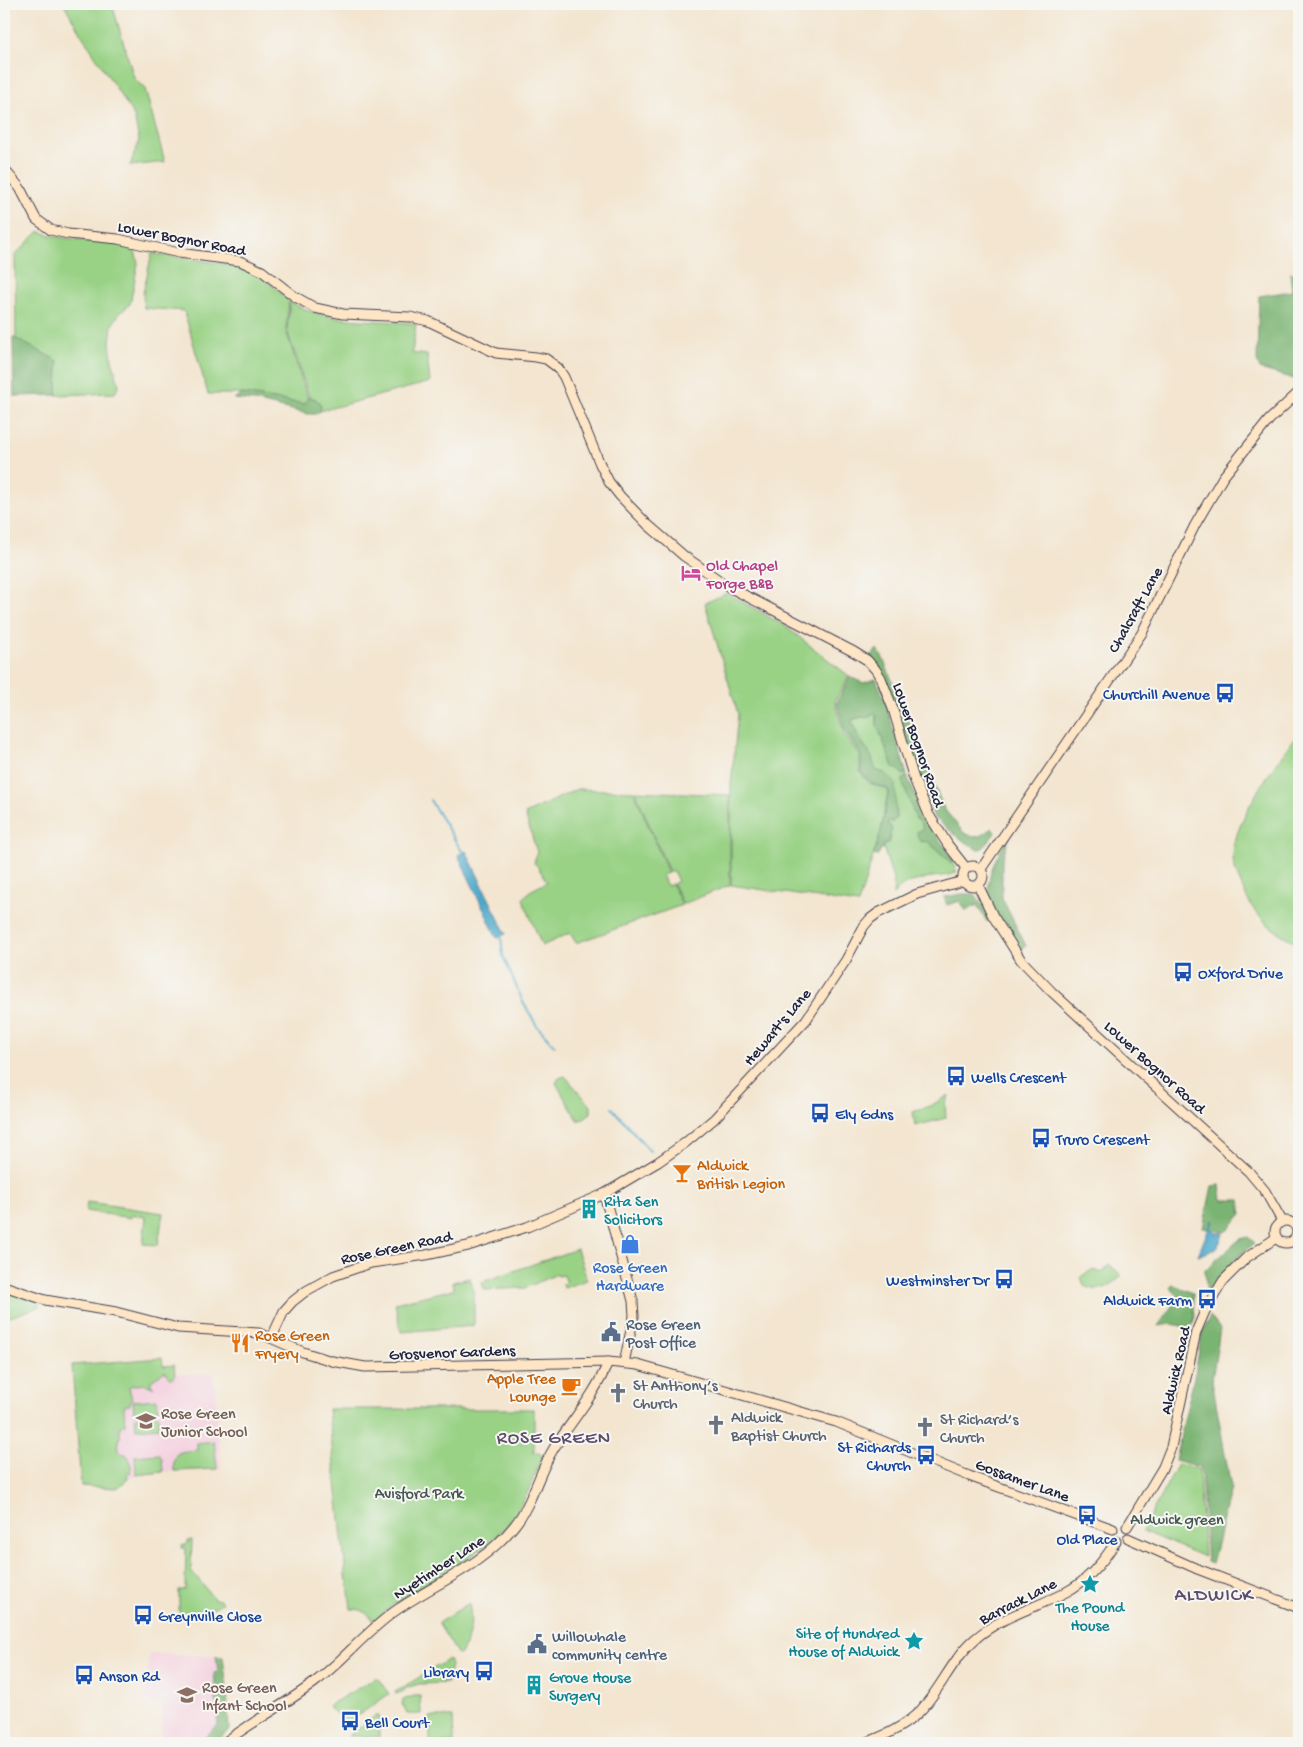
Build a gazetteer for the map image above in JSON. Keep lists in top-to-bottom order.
{
  "streets": {
    "street": [
      "Lower Bognor Road",
      "Chalcraft Lane",
      "Hewart's Lane",
      "Rose Green Road",
      "Grosvenor Gardens",
      "Aldwick Road",
      "Gossamer Lane",
      "Nyetimber Lane",
      "Barrack Lane"
    ]
  },
  "crossings": [
    ["Lower Bognor Road", "Chalcraft Lane"],
    ["Lower Bognor Road", "Hewart's Lane"],
    ["Lower Bognor Road", "Aldwick Road"],
    ["Chalcraft Lane", "Hewart's Lane"],
    ["Hewart's Lane", "Rose Green Road"],
    ["Rose Green Road", "Grosvenor Gardens"],
    ["Grosvenor Gardens", "Gossamer Lane"],
    ["Grosvenor Gardens", "Nyetimber Lane"],
    ["Aldwick Road", "Gossamer Lane"],
    ["Aldwick Road", "Barrack Lane"],
    ["Gossamer Lane", "Barrack Lane"]
  ],
  "districts": ["ROSE GREEN", "ALDWICK"],
  "parks": ["Avisford Park", "Aldwick green"],
  "places": {
    "hotel": ["Old Chapel Forge B&B"],
    "bus stop": [
      "Churchill Avenue",
      "Oxford Drive",
      "Wells Crescent",
      "Ely Gdns",
      "Truro Crescent",
      "Westminster Dr",
      "Aldwick Farm",
      "St Richards Church",
      "Old Place",
      "Greynville Close",
      "Library",
      "Anson Rd",
      "Bell Court"
    ],
    "bar": ["Aldwick British Legion"],
    "building": ["Rita Sen Solicitors", "Grove House Surgery"],
    "shop": ["Rose Green Hardware"],
    "public building": ["Rose Green Post Office", "Willowhale community centre"],
    "restaurant": ["Rose Green Fryery"],
    "cafe": ["Apple Tree Lounge"],
    "church": ["St Anthony’s Church", "Aldwick Baptist Church", "St Richard’s Church"],
    "school or university": ["Rose Green Junior School", "Rose Green Infant School"],
    "place": ["The Pound House", "Site of Hundred House of Aldwick"]
  }
}
